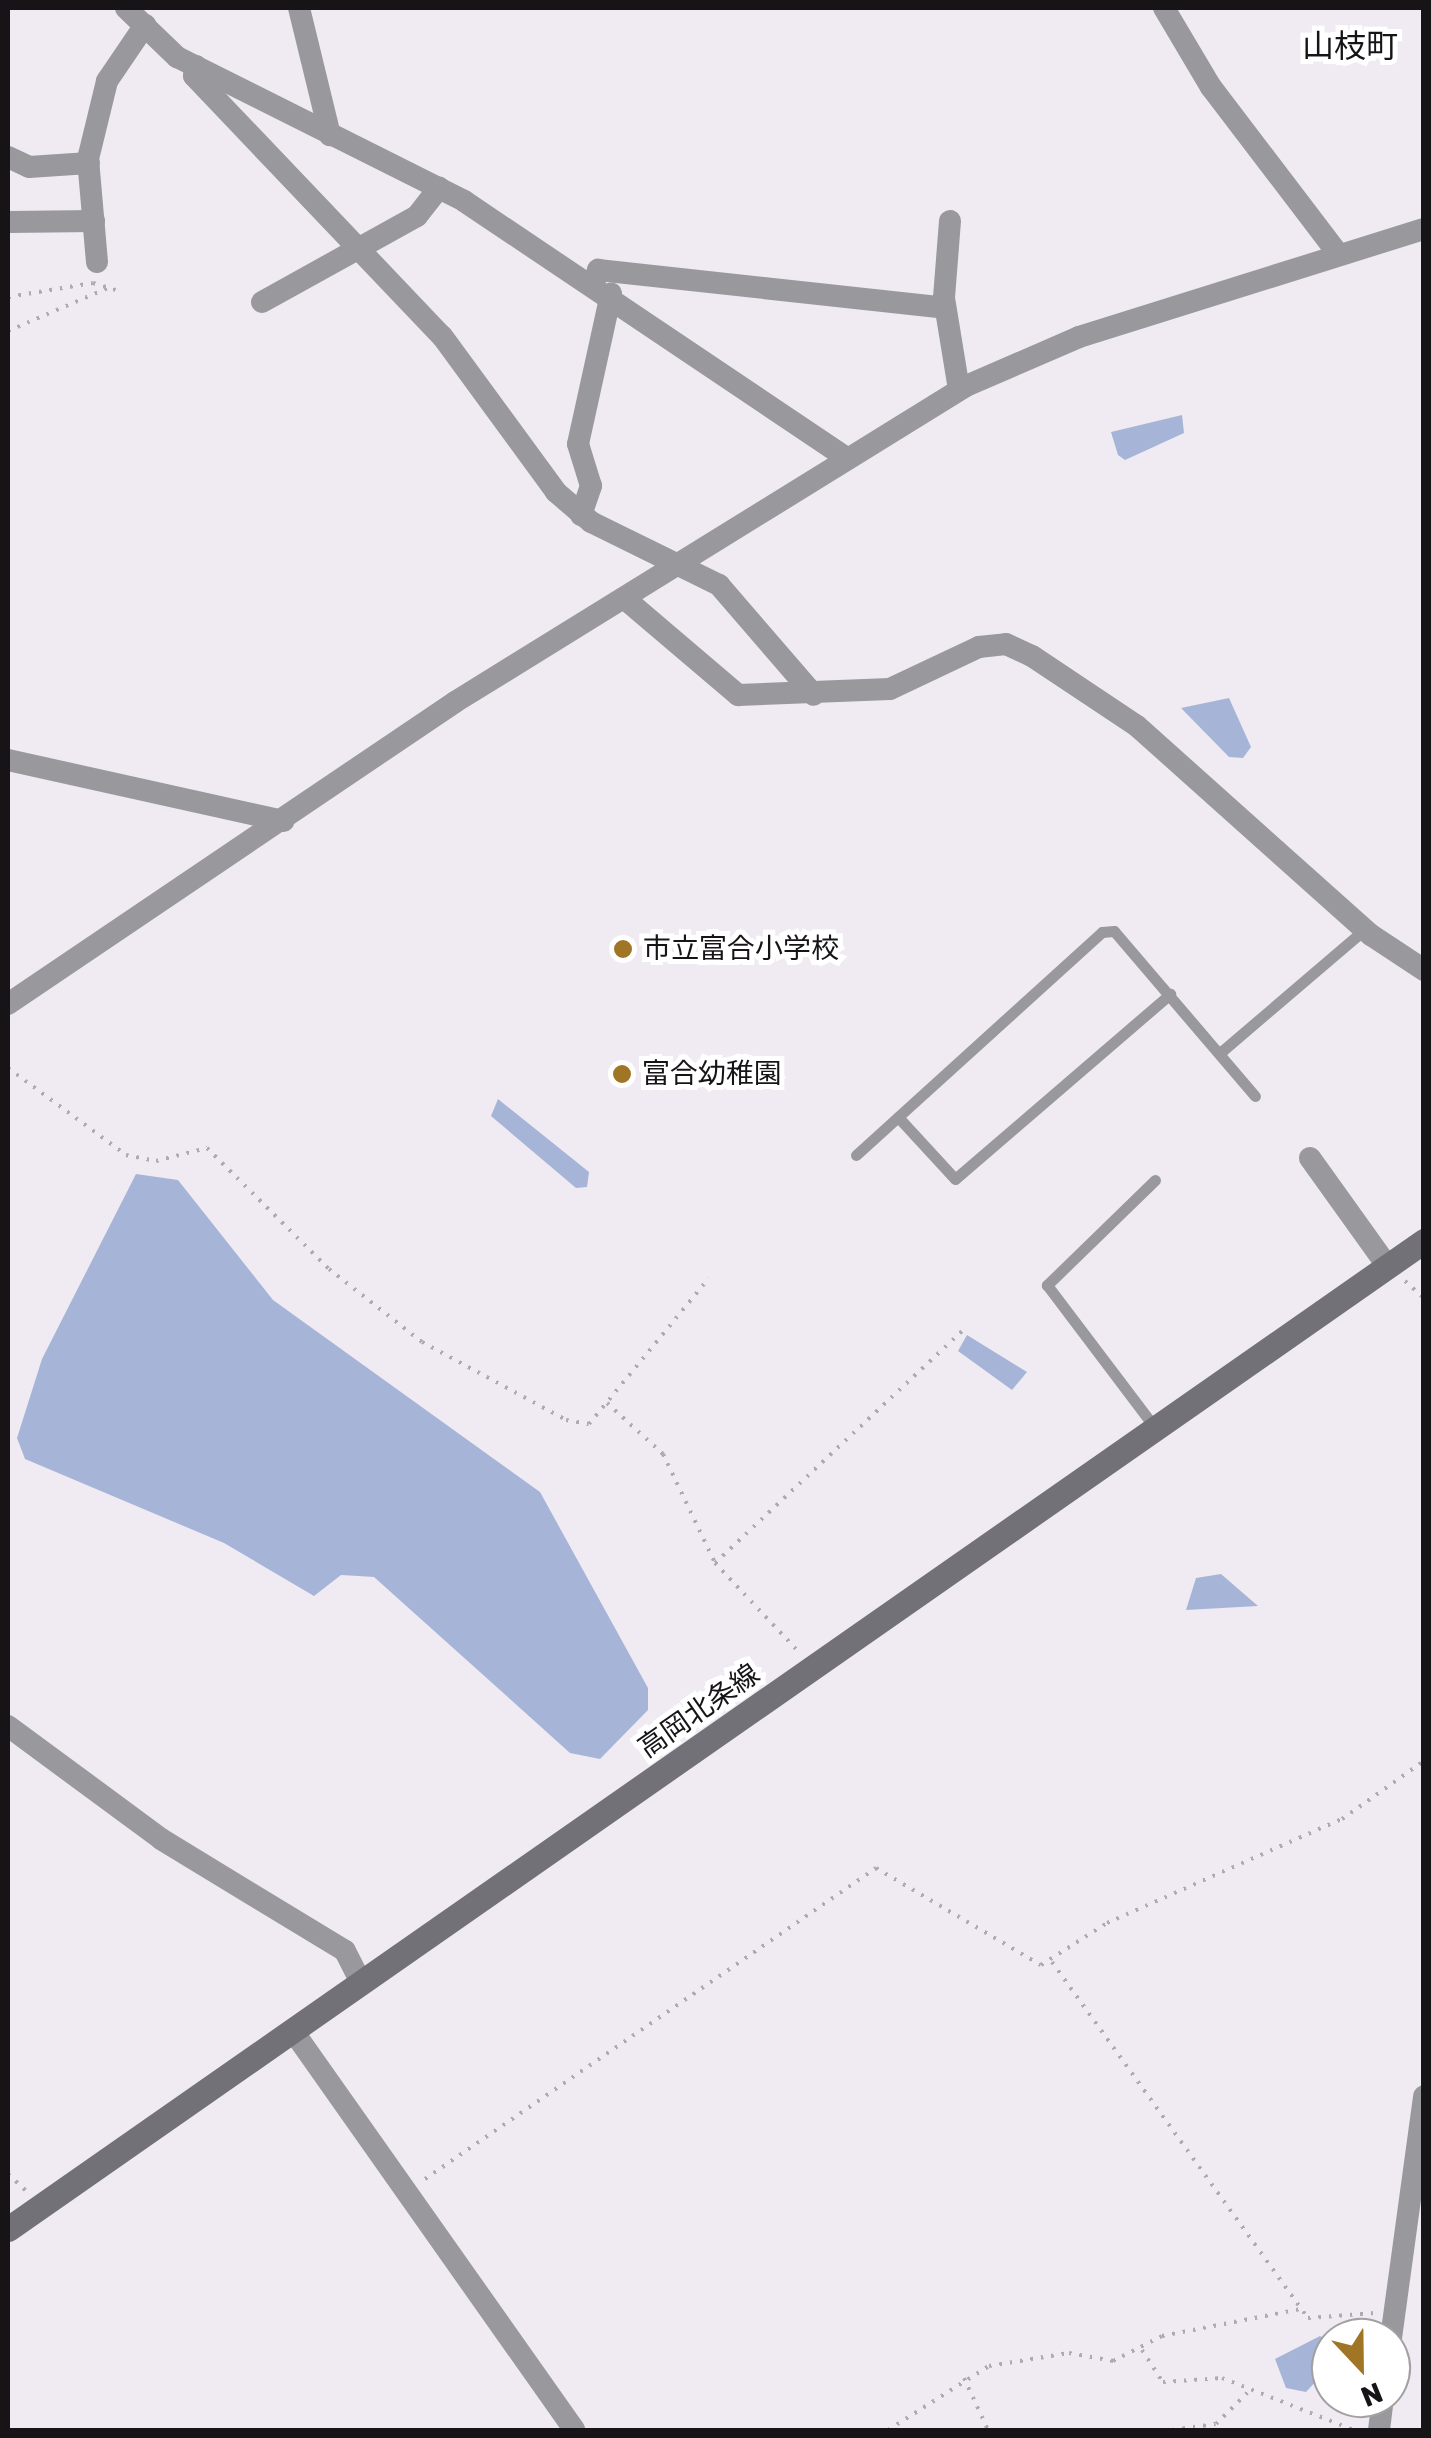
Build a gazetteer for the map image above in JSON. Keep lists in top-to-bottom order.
{
  "streets": {
    "main road": ["高岡北条線"]
  },
  "districts": ["山枝町"],
  "places": ["市立富合小学校", "富合幼稚園"],
  "north": "bottom"
}
